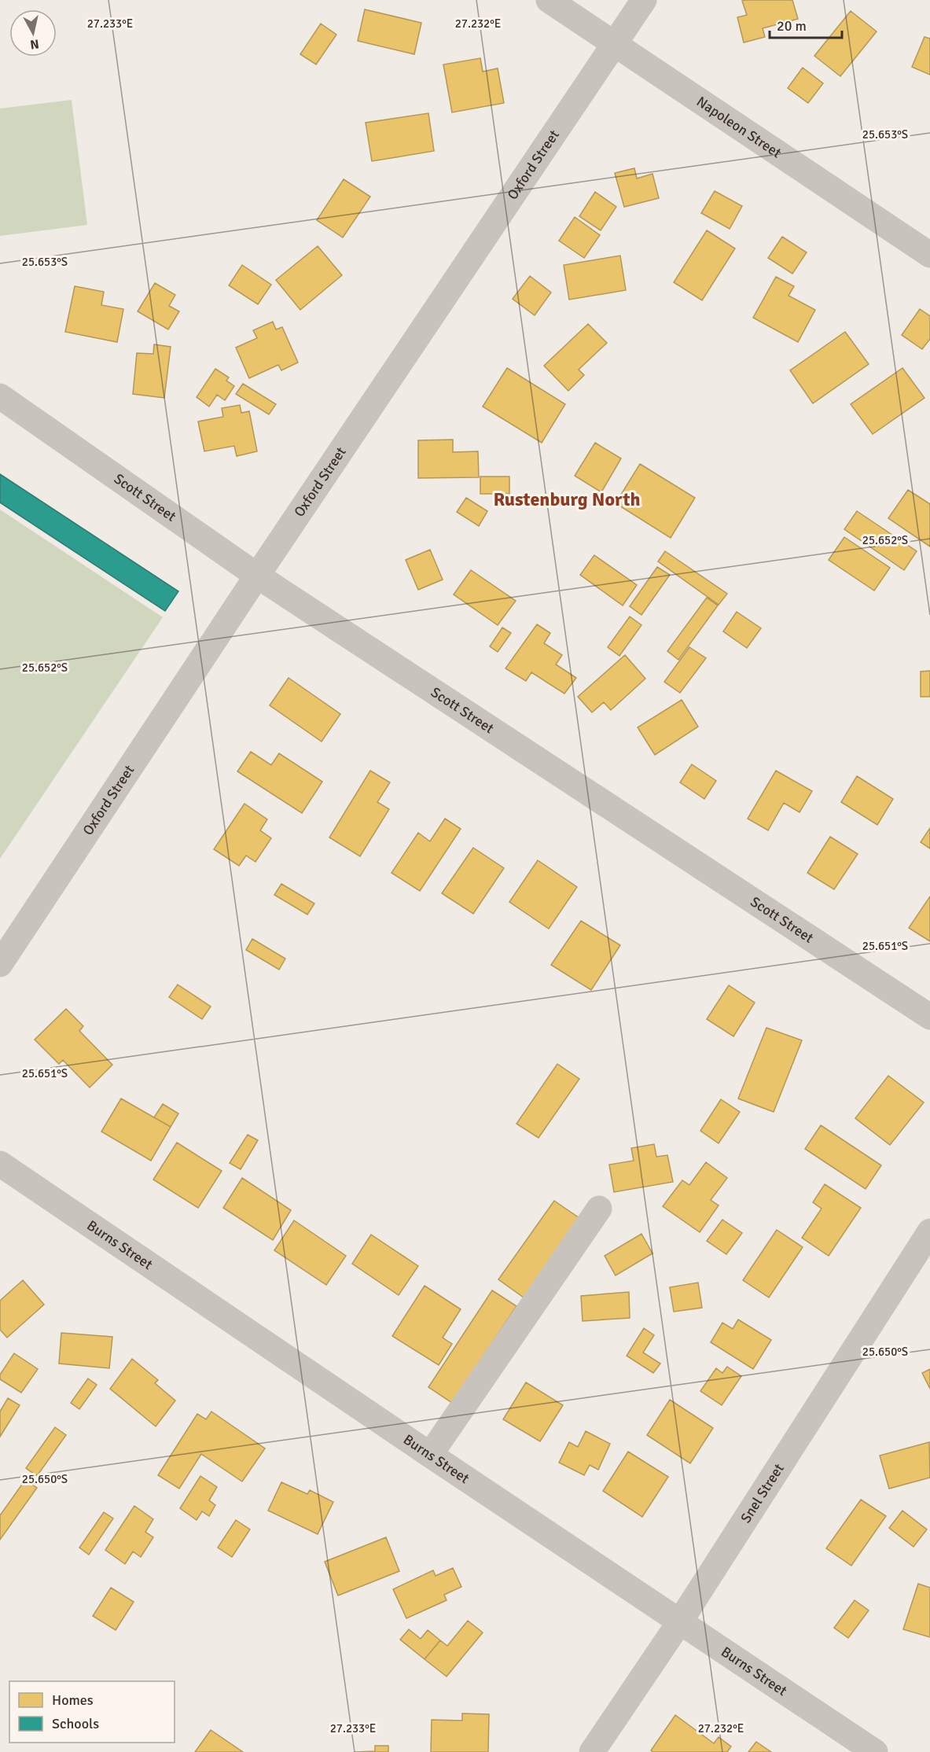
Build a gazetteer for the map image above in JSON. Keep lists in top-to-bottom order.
{
  "streets": {
    "street": [
      "Napoleon Street",
      "Oxford Street",
      "Scott Street",
      "Burns Street",
      "Snel Street"
    ]
  },
  "crossings": [
    ["Napoleon Street", "Oxford Street"],
    ["Oxford Street", "Scott Street"],
    ["Burns Street", "Snel Street"]
  ],
  "districts": ["Rustenburg North"],
  "legend": ["Homes", "Schools"],
  "scale_bar": "20 m",
  "north": "bottom",
  "coordinates": [
    "27.233°E",
    "27.232°E",
    "25.653°S",
    "25.652°S",
    "25.651°S",
    "25.650°S"
  ]
}
